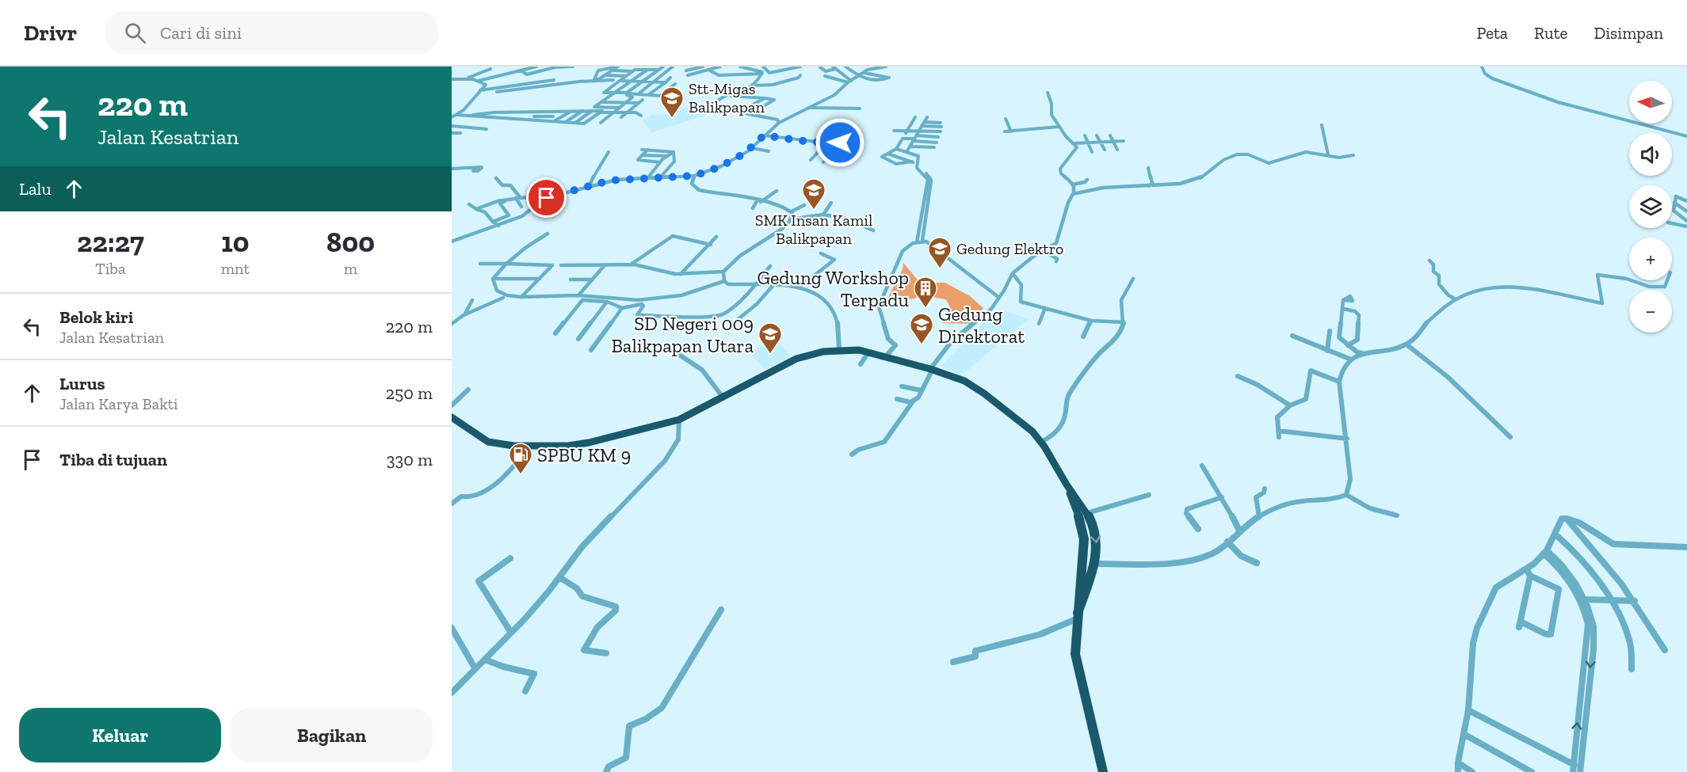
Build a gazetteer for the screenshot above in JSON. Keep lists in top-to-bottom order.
{
  "places": {
    "school or university": [
      "Stt-Migas Balikpapan",
      "SMK Insan Kamil Balikpapan",
      "Gedung Elektro",
      "Gedung Direktorat",
      "SD Negeri 009 Balikpapan Utara"
    ],
    "building": ["Gedung Workshop Terpadu"],
    "fuel station": ["SPBU KM 9"]
  },
  "north": "left",
  "page": {
    "header": "Drivr",
    "search": "Cari di sini",
    "nav": ["Peta", "Rute", "Disimpan"],
    "turn": ["220 m", "Jalan Kesatrian"],
    "map_buttons": ["+", "−"],
    "then": "Lalu",
    "eta": [
      "22:27",
      "Tiba",
      "10",
      "mnt",
      "800",
      "m"
    ],
    "list": [
      {
        "name": "Belok kiri",
        "note": "Jalan Kesatrian",
        "value": "220 m"
      },
      {
        "name": "Lurus",
        "note": "Jalan Karya Bakti",
        "value": "250 m"
      },
      {
        "name": "Tiba di tujuan",
        "value": "330 m"
      }
    ],
    "buttons": ["Keluar", "Bagikan"]
  }
}
